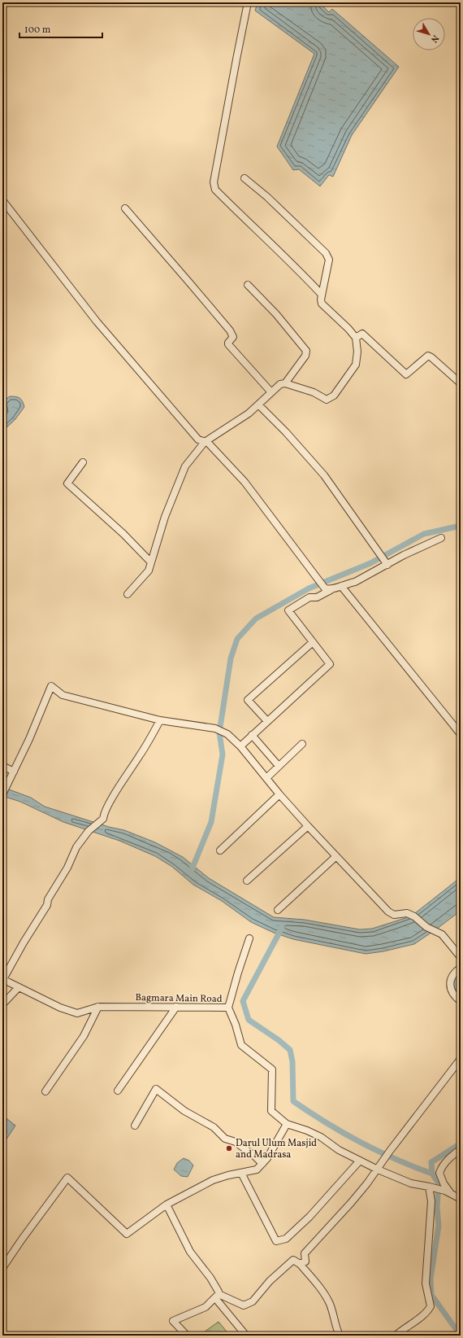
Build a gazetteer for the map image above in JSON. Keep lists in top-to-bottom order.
{
  "streets": {
    "street": ["Bagmara Main Road"]
  },
  "places": ["Darul Ulum Masjid and Madrasa"],
  "scale_bar": "100 m",
  "north": "bottom right"
}
